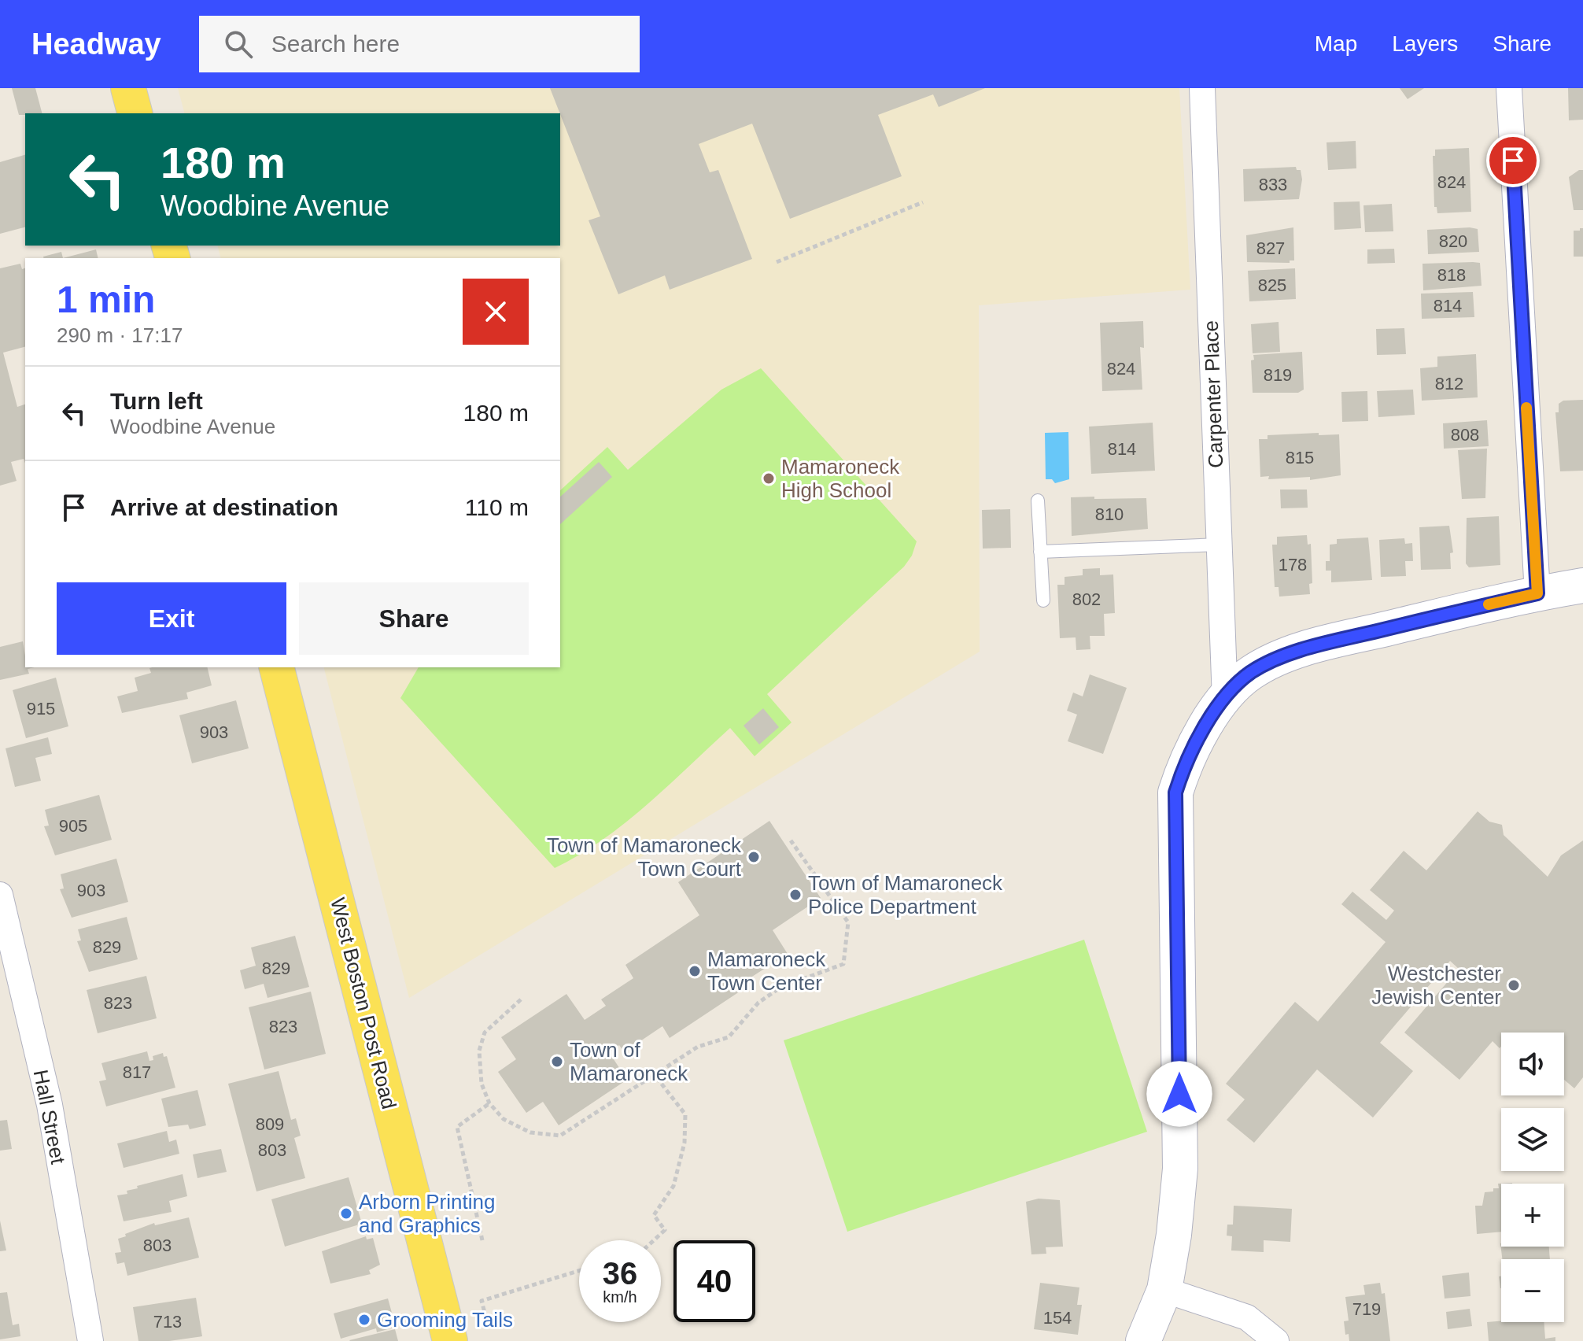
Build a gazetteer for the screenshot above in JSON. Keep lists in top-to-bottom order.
{
  "streets": {
    "main road": ["West Boston Post Road"],
    "street": ["Carpenter Place", "Hall Street"]
  },
  "places": [
    "Mamaroneck High School",
    "Town of Mamaroneck Town Court",
    "Town of Mamaroneck Police Department",
    "Mamaroneck Town Center",
    "Westchester Jewish Center",
    "Town of Mamaroneck",
    "Arborn Printing and Graphics",
    "Grooming Tails"
  ],
  "house_numbers": [
    "824",
    "833",
    "820",
    "827",
    "818",
    "825",
    "814",
    "824",
    "819",
    "812",
    "808",
    "814",
    "815",
    "810",
    "178",
    "802",
    "915",
    "903",
    "905",
    "903",
    "829",
    "829",
    "823",
    "823",
    "817",
    "809",
    "803",
    "803",
    "719",
    "154",
    "713"
  ],
  "page": {
    "header": "Headway",
    "search": "Search here",
    "nav": ["Map", "Layers", "Share"],
    "turn": ["180 m", "Woodbine Avenue"],
    "heading": ["1 min", "290 m · 17:17"],
    "list": [
      {
        "name": "Turn left",
        "note": "Woodbine Avenue",
        "value": "180 m"
      },
      {
        "name": "Arrive at destination",
        "value": "110 m"
      }
    ],
    "buttons": ["Exit", "Share"],
    "map_buttons": ["+", "−"],
    "speed": "36 km/h",
    "limit": "40"
  }
}
